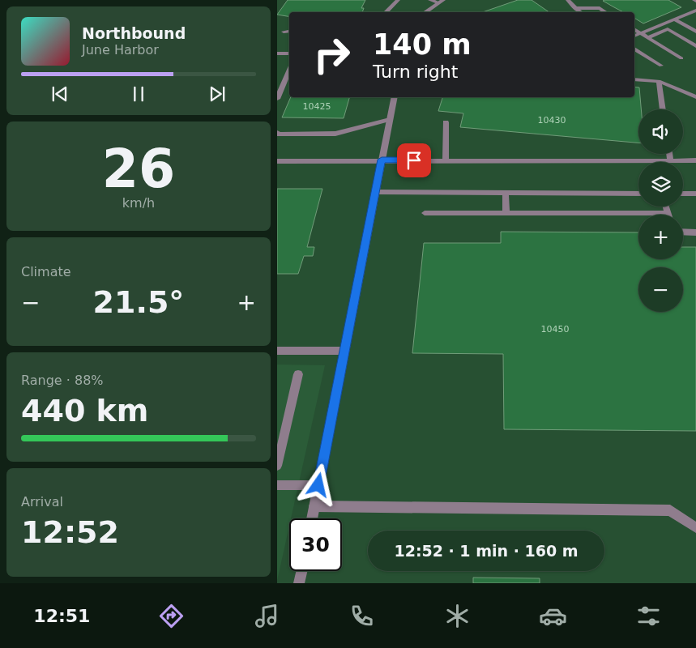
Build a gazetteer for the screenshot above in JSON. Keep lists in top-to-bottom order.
{
  "house_numbers": ["10425", "10430", "10450"],
  "page": {
    "turn": ["140 m", "Turn right"],
    "song": ["Northbound", "June Harbor"],
    "map_buttons": ["+", "−"],
    "tile": [
      ["26", "km/h"],
      "Climate",
      ["Range · 88%", "440 km"],
      ["Arrival", "12:52"]
    ],
    "heat": ["−", "21.5°", "+"],
    "limit": "30",
    "trip": "12:52 · 1 min · 160 m",
    "tabs": "12:51"
  }
}
